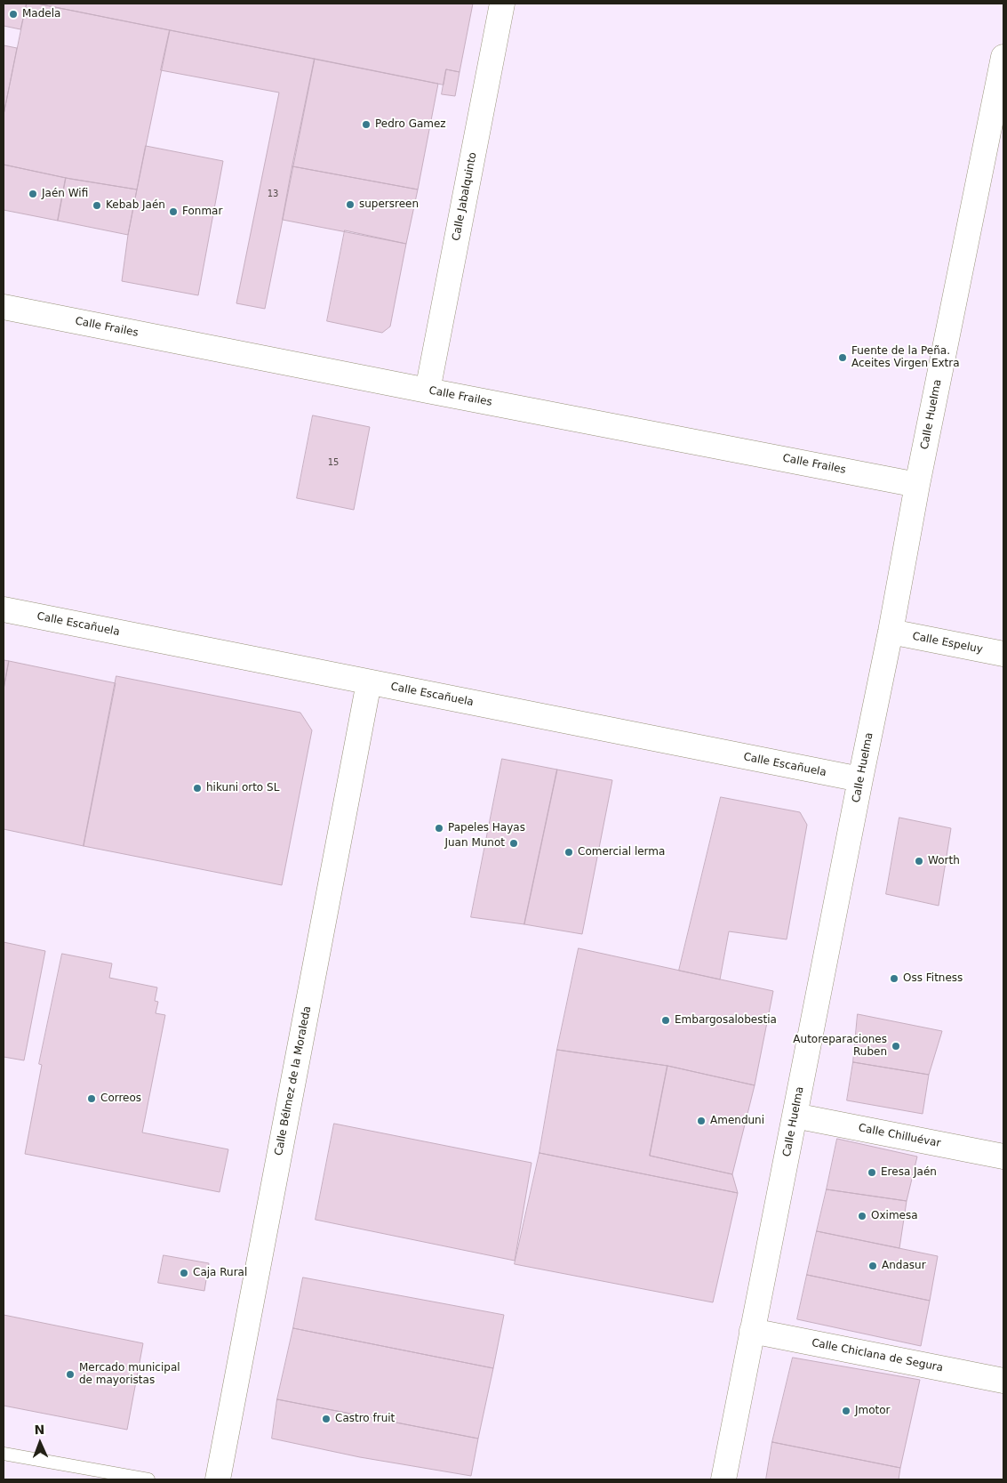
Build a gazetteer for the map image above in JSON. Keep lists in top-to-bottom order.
{
  "streets": {
    "street": [
      "Calle Jabalquinto",
      "Calle Frailes",
      "Calle Huelma",
      "Calle Escañuela",
      "Calle Espeluy",
      "Calle Bélmez de la Moraleda",
      "Calle Chilluévar",
      "Calle Chiclana de Segura"
    ]
  },
  "crossings": [
    ["Calle Jabalquinto", "Calle Frailes"],
    ["Calle Frailes", "Calle Huelma"],
    ["Calle Huelma", "Calle Escañuela"],
    ["Calle Huelma", "Calle Espeluy"],
    ["Calle Huelma", "Calle Chilluévar"],
    ["Calle Huelma", "Calle Chiclana de Segura"],
    ["Calle Escañuela", "Calle Bélmez de la Moraleda"]
  ],
  "places": [
    "Madela",
    "Pedro Gamez",
    "Jaén Wifi",
    "supersreen",
    "Kebab Jaén",
    "Fonmar",
    "Fuente de la Peña. Aceites Virgen Extra",
    "hikuni orto SL",
    "Papeles Hayas",
    "Juan Munot",
    "Comercial lerma",
    "Worth",
    "Oss Fitness",
    "Embargosalobestia",
    "Autoreparaciones Ruben",
    "Correos",
    "Amenduni",
    "Eresa Jaén",
    "Oximesa",
    "Andasur",
    "Caja Rural",
    "Mercado municipal de mayoristas",
    "Jmotor",
    "Castro fruit"
  ],
  "house_numbers": ["13", "15"],
  "north": "top"
}
